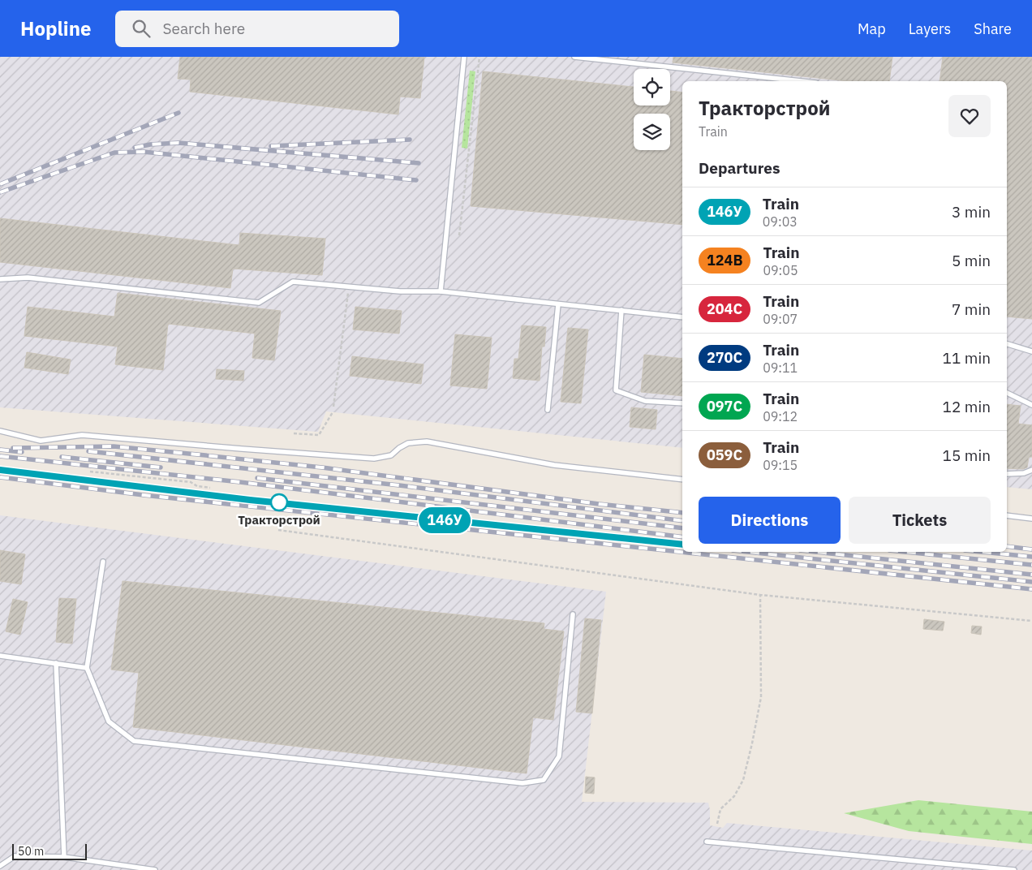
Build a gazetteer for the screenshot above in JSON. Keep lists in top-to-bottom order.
{
  "places": ["Тракторстрой"],
  "scale_bar": "50 m",
  "page": {
    "header": "Hopline",
    "search": "Search here",
    "nav": ["Map", "Layers", "Share"],
    "on_map": "146У",
    "heading": [
      ["Тракторстрой", "Train"],
      "Departures"
    ],
    "list": [
      {
        "mark": "146У",
        "name": "Train",
        "note": "09:03",
        "value": "3 min"
      },
      {
        "mark": "124В",
        "name": "Train",
        "note": "09:05",
        "value": "5 min"
      },
      {
        "mark": "204С",
        "name": "Train",
        "note": "09:07",
        "value": "7 min"
      },
      {
        "mark": "270С",
        "name": "Train",
        "note": "09:11",
        "value": "11 min"
      },
      {
        "mark": "097С",
        "name": "Train",
        "note": "09:12",
        "value": "12 min"
      },
      {
        "mark": "059С",
        "name": "Train",
        "note": "09:15",
        "value": "15 min"
      }
    ],
    "buttons": ["Directions", "Tickets"],
    "scale": "50 m"
  }
}
